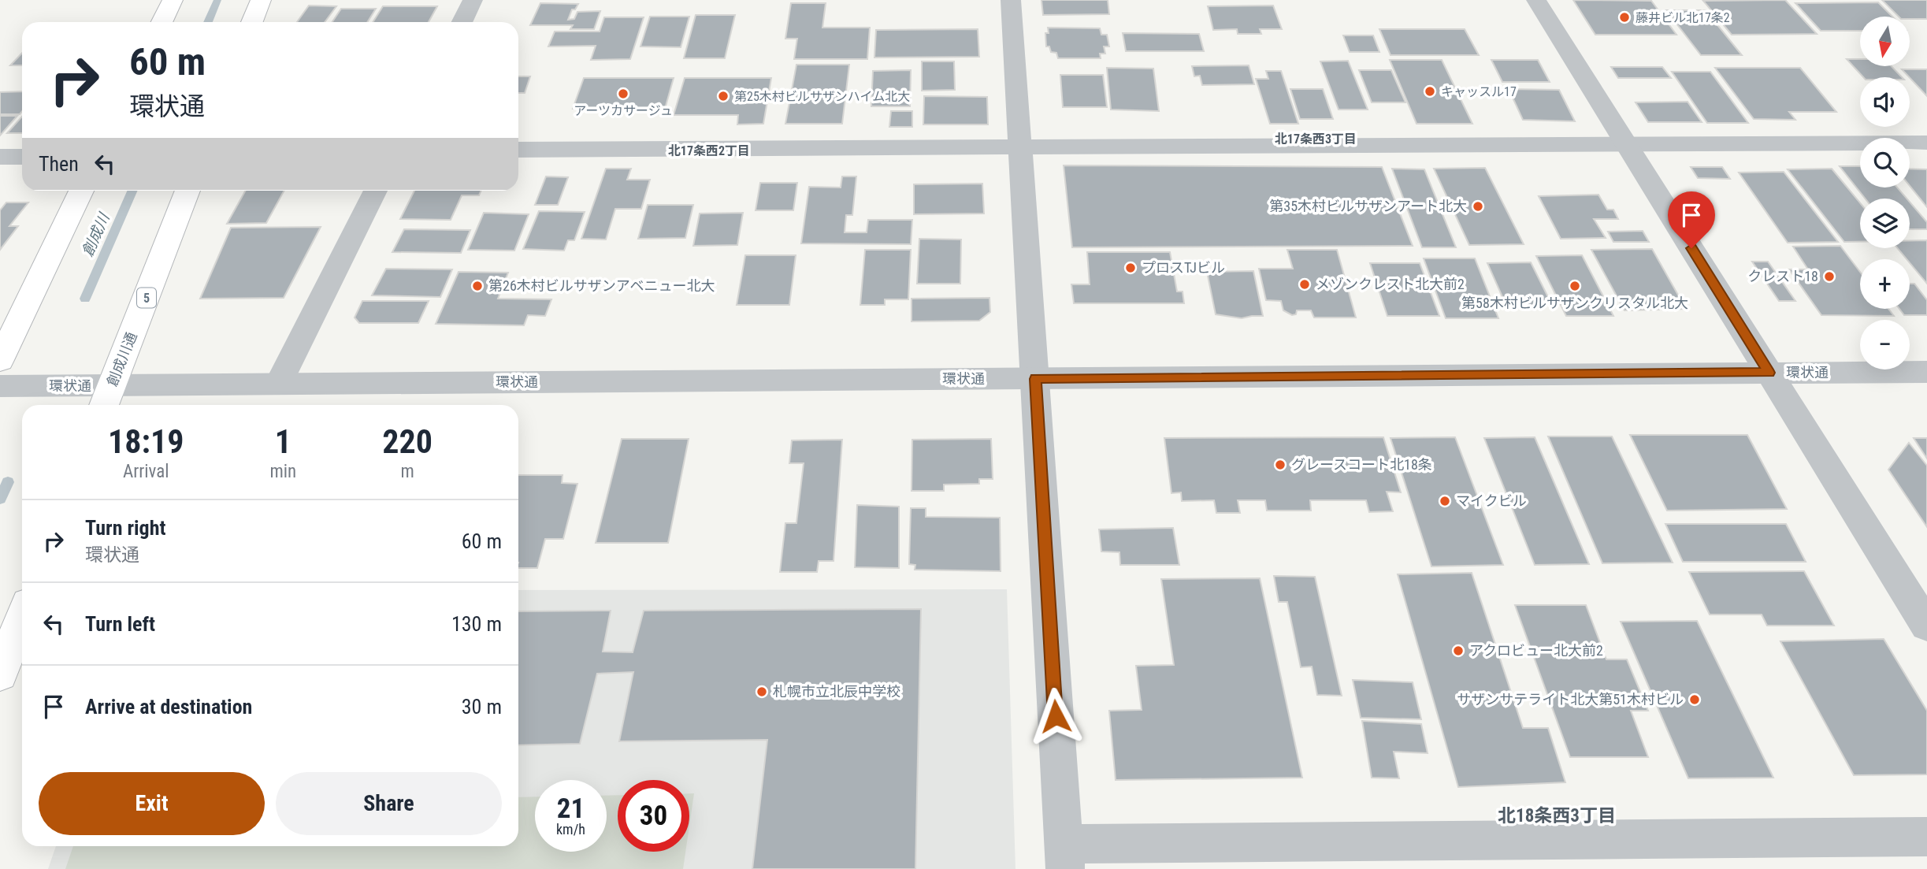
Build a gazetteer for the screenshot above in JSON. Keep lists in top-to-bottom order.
{
  "streets": {
    "highway": ["5", "創成川通"],
    "street": ["環状通"]
  },
  "crossings": [
    ["創成川通", "環状通"]
  ],
  "districts": ["北17条西3丁目", "北17条西2丁目", "北18条西3丁目"],
  "water": ["創成川"],
  "places": [
    "藤井ビル北17条2",
    "キャッスル17",
    "アーツカサージュ",
    "第25木村ビルサザンハイム北大",
    "第35木村ビルサザンアート北大",
    "プロスTJビル",
    "クレスト18",
    "メゾンクレスト北大前2",
    "第26木村ビルサザンアベニュー北大",
    "第58木村ビルサザンクリスタル北大",
    "グレースコート北18条",
    "マイクビル",
    "アクロビュー北大前2",
    "札幌市立北辰中学校",
    "サザンサテライト北大第51木村ビル"
  ],
  "north": "bottom",
  "page": {
    "map_buttons": ["+", "−"],
    "turn": ["60 m", "環状通"],
    "then": "Then",
    "eta": [
      "18:19",
      "Arrival",
      "1",
      "min",
      "220",
      "m"
    ],
    "list": [
      {
        "name": "Turn right",
        "note": "環状通",
        "value": "60 m"
      },
      {
        "name": "Turn left",
        "value": "130 m"
      },
      {
        "name": "Arrive at destination",
        "value": "30 m"
      }
    ],
    "buttons": ["Exit", "Share"],
    "speed": "21 km/h",
    "limit": "30"
  }
}
